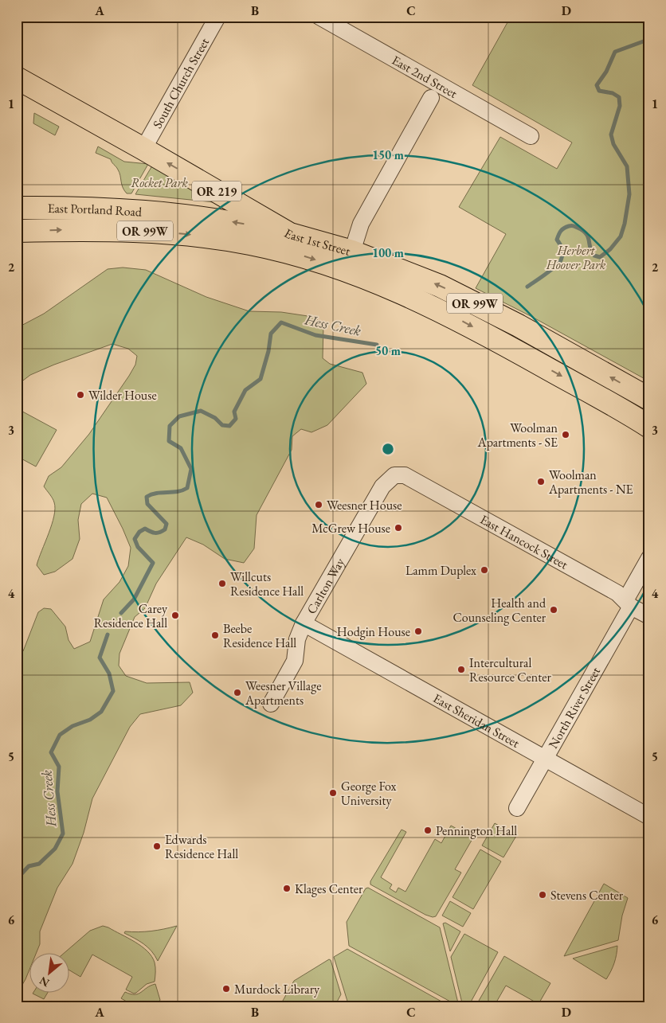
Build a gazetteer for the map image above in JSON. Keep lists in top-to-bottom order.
{
  "streets": {
    "main road": [
      "OR 219",
      "East Portland Road",
      "OR 99W",
      "East 1st Street"
    ],
    "street": [
      "East 2nd Street",
      "South Church Street",
      "East Hancock Street",
      "Carlton Way",
      "North River Street",
      "East Sheridan Street"
    ]
  },
  "crossings": [
    ["South Church Street", "East 1st Street"],
    ["East Portland Road", "East 1st Street"],
    ["East Hancock Street", "Carlton Way"],
    ["East Hancock Street", "North River Street"],
    ["Carlton Way", "East Sheridan Street"],
    ["North River Street", "East Sheridan Street"]
  ],
  "water": ["Hess Creek"],
  "parks": ["Rocket Park", "Herbert Hoover Park"],
  "places": [
    "Wilder House",
    "Woolman Apartments - SE",
    "Woolman Apartments - NE",
    "Weesner House",
    "McGrew House",
    "Lamm Duplex",
    "Willcuts Residence Hall",
    "Health and Counseling Center",
    "Carey Residence Hall",
    "Hodgin House",
    "Beebe Residence Hall",
    "Intercultural Resource Center",
    "Weesner Village Apartments",
    "George Fox University",
    "Pennington Hall",
    "Edwards Residence Hall",
    "Klages Center",
    "Stevens Center",
    "Murdock Library"
  ],
  "north": "bottom left",
  "grid": {
    "columns": [
      "A",
      "B",
      "C",
      "D"
    ],
    "rows": [
      "1",
      "2",
      "3",
      "4",
      "5",
      "6"
    ]
  },
  "rings": ["150 m", "100 m", "50 m"]
}
